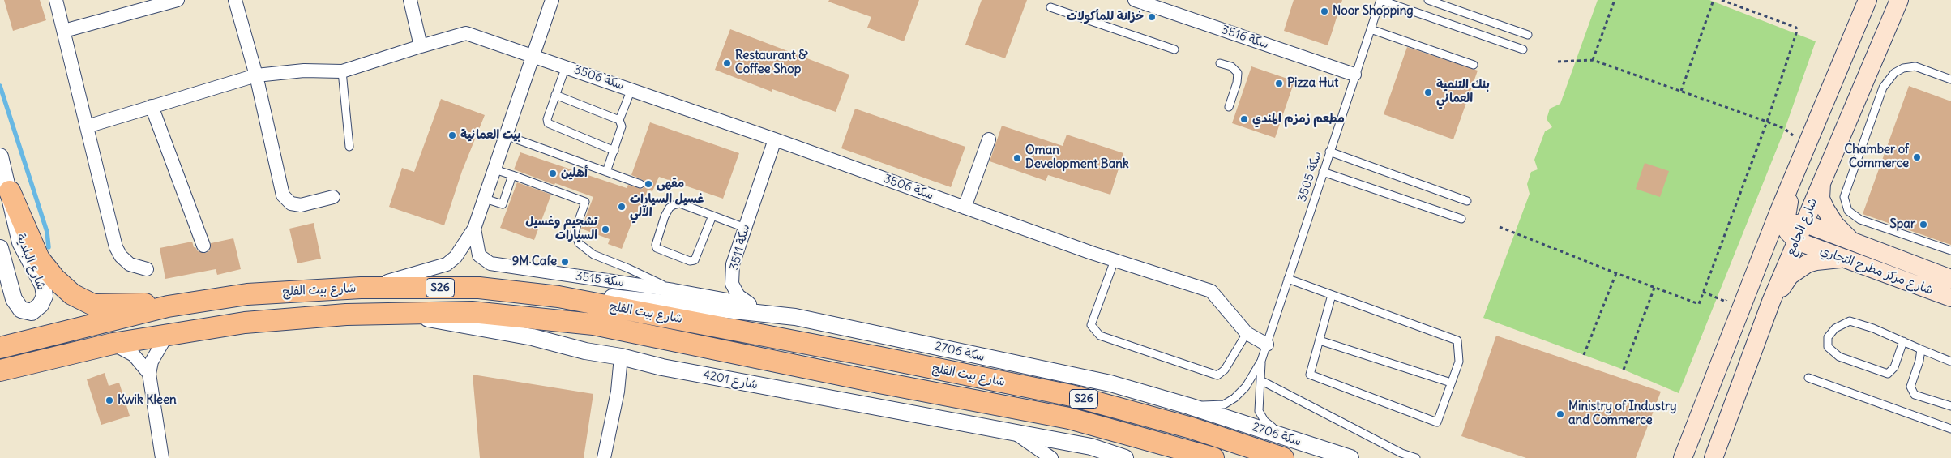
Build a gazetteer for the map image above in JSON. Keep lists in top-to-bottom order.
{
  "streets": {
    "main road": [
      "شارع الجامع",
      "شارع مركز مطرح التجاري",
      "S26",
      "شارع بيت الفلج"
    ],
    "street": [
      "سكة 3516",
      "سكة 3506",
      "سكة 3511",
      "شارع البلدية",
      "سكة 3515",
      "سكة 2706",
      "شارع 4201"
    ],
    "lane": ["سكة 3505"]
  },
  "crossings": [
    ["سكة 3516", "سكة 3505"],
    ["سكة 3506", "سكة 3505"],
    ["سكة 3506", "سكة 3511"],
    ["سكة 3506", "سكة 3515"],
    ["سكة 3505", "شارع بيت الفلج"],
    ["سكة 3505", "سكة 2706"],
    ["شارع الجامع", "شارع مركز مطرح التجاري"],
    ["سكة 3511", "سكة 3515"],
    ["سكة 3511", "سكة 2706"],
    ["سكة 3515", "شارع بيت الفلج"],
    ["شارع بيت الفلج", "سكة 2706"],
    ["شارع بيت الفلج", "شارع 4201"]
  ],
  "places": [
    "Noor Shopping",
    "خزانة للمأكولات",
    "Restaurant & Coffee Shop",
    "Pizza Hut",
    "بنك التنمية العماني",
    "مطعم زمزم المندي",
    "بيت العمانية",
    "Chamber of Commerce",
    "Oman Development Bank",
    "أهلين",
    "مقهى",
    "غسيل السيارات الآلي",
    "Spar",
    "تشحيم وغسيل السيارات",
    "9M Cafe",
    "Kwik Kleen",
    "Ministry of Industry and Commerce"
  ]
}
